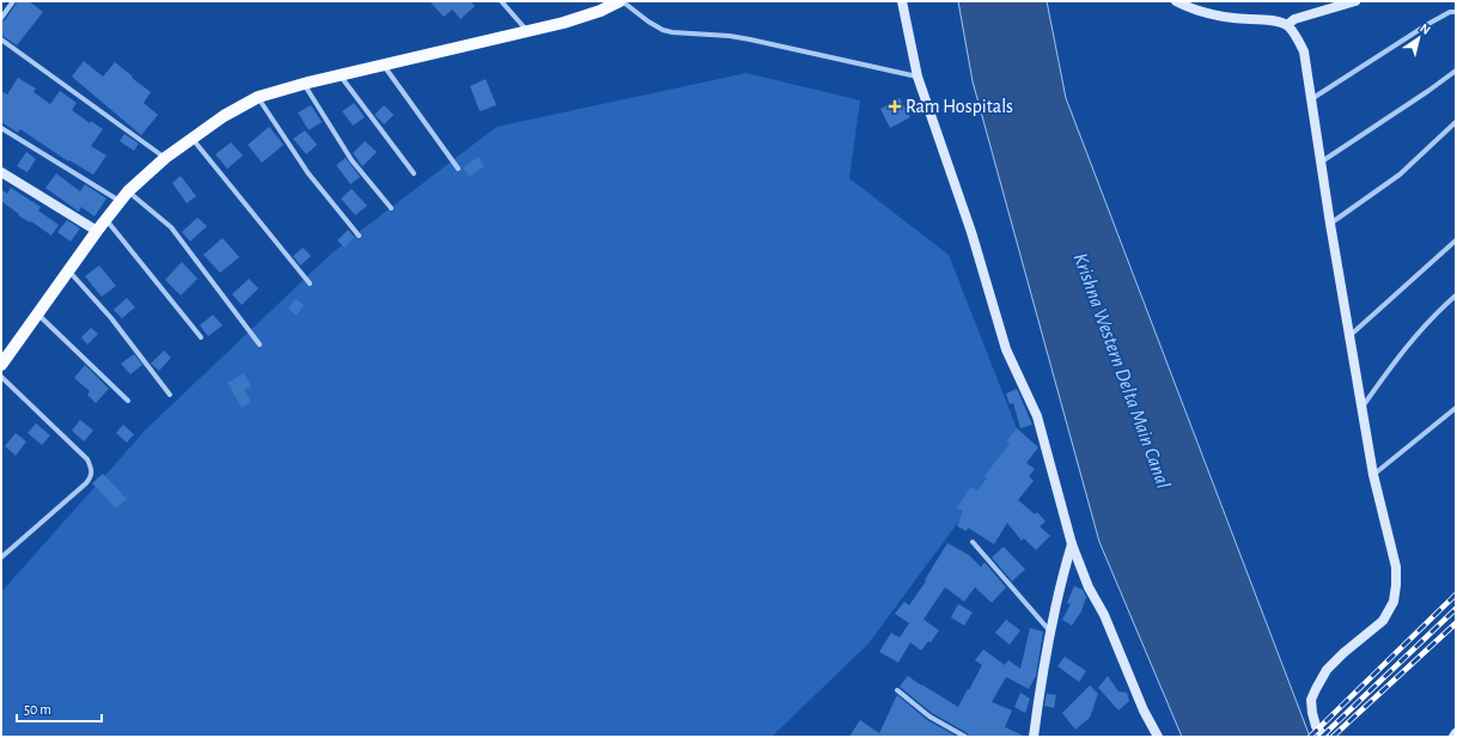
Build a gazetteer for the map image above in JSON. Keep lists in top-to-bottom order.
{
  "water": ["Krishna Western Delta Main Canal"],
  "places": {
    "health": ["Ram Hospitals"]
  },
  "scale_bar": "50 m",
  "north": "top right"
}
